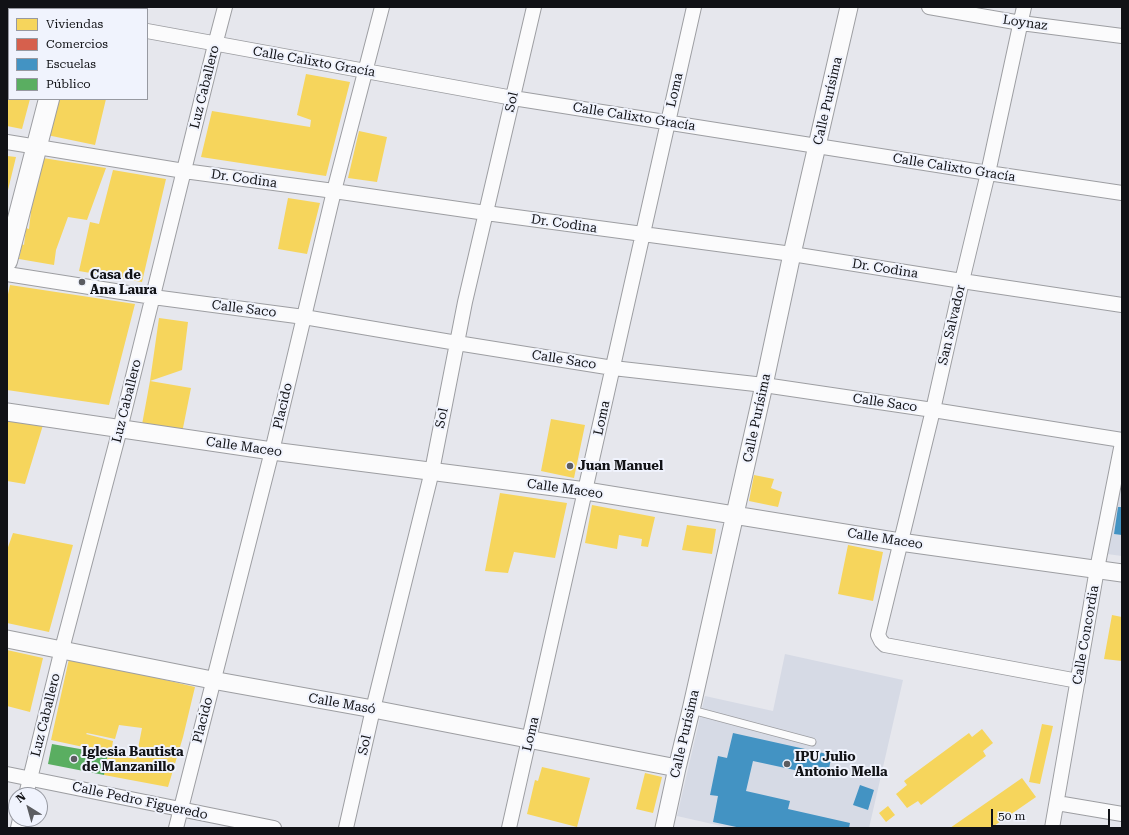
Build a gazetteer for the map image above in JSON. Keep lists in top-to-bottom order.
{
  "streets": {
    "street": [
      "Loynaz",
      "Calle Calixto Gracía",
      "Luz Caballero",
      "Loma",
      "Calle Purísima",
      "Sol",
      "Dr. Codina",
      "Calle Saco",
      "San Salvador",
      "Placido",
      "Calle Maceo",
      "Calle Concordia",
      "Calle Masó",
      "Calle Pedro Figueredo"
    ]
  },
  "crossings": [
    ["Loynaz", "San Salvador"],
    ["Calle Calixto Gracía", "Luz Caballero"],
    ["Calle Calixto Gracía", "Loma"],
    ["Calle Calixto Gracía", "Calle Purísima"],
    ["Calle Calixto Gracía", "Sol"],
    ["Calle Calixto Gracía", "San Salvador"],
    ["Calle Calixto Gracía", "Placido"],
    ["Luz Caballero", "Dr. Codina"],
    ["Luz Caballero", "Calle Saco"],
    ["Luz Caballero", "Calle Maceo"],
    ["Luz Caballero", "Calle Masó"],
    ["Luz Caballero", "Calle Pedro Figueredo"],
    ["Loma", "Dr. Codina"],
    ["Loma", "Calle Saco"],
    ["Loma", "Calle Maceo"],
    ["Loma", "Calle Masó"],
    ["Calle Purísima", "Dr. Codina"],
    ["Calle Purísima", "Calle Saco"],
    ["Calle Purísima", "Calle Maceo"],
    ["Calle Purísima", "Calle Masó"],
    ["Sol", "Dr. Codina"],
    ["Sol", "Calle Saco"],
    ["Sol", "Calle Maceo"],
    ["Sol", "Calle Masó"],
    ["Dr. Codina", "San Salvador"],
    ["Dr. Codina", "Placido"],
    ["Calle Saco", "San Salvador"],
    ["Calle Saco", "Placido"],
    ["San Salvador", "Calle Maceo"],
    ["San Salvador", "Calle Concordia"],
    ["Placido", "Calle Maceo"],
    ["Placido", "Calle Masó"],
    ["Placido", "Calle Pedro Figueredo"],
    ["Calle Maceo", "Calle Concordia"]
  ],
  "places": [
    "Casa de Ana Laura",
    "Juan Manuel",
    "Iglesia Bautista de Manzanillo",
    "IPU Julio Antonio Mella"
  ],
  "legend": [
    "Viviendas",
    "Comercios",
    "Escuelas",
    "Público"
  ],
  "scale_bar": "50 m",
  "north": "top left"
}
